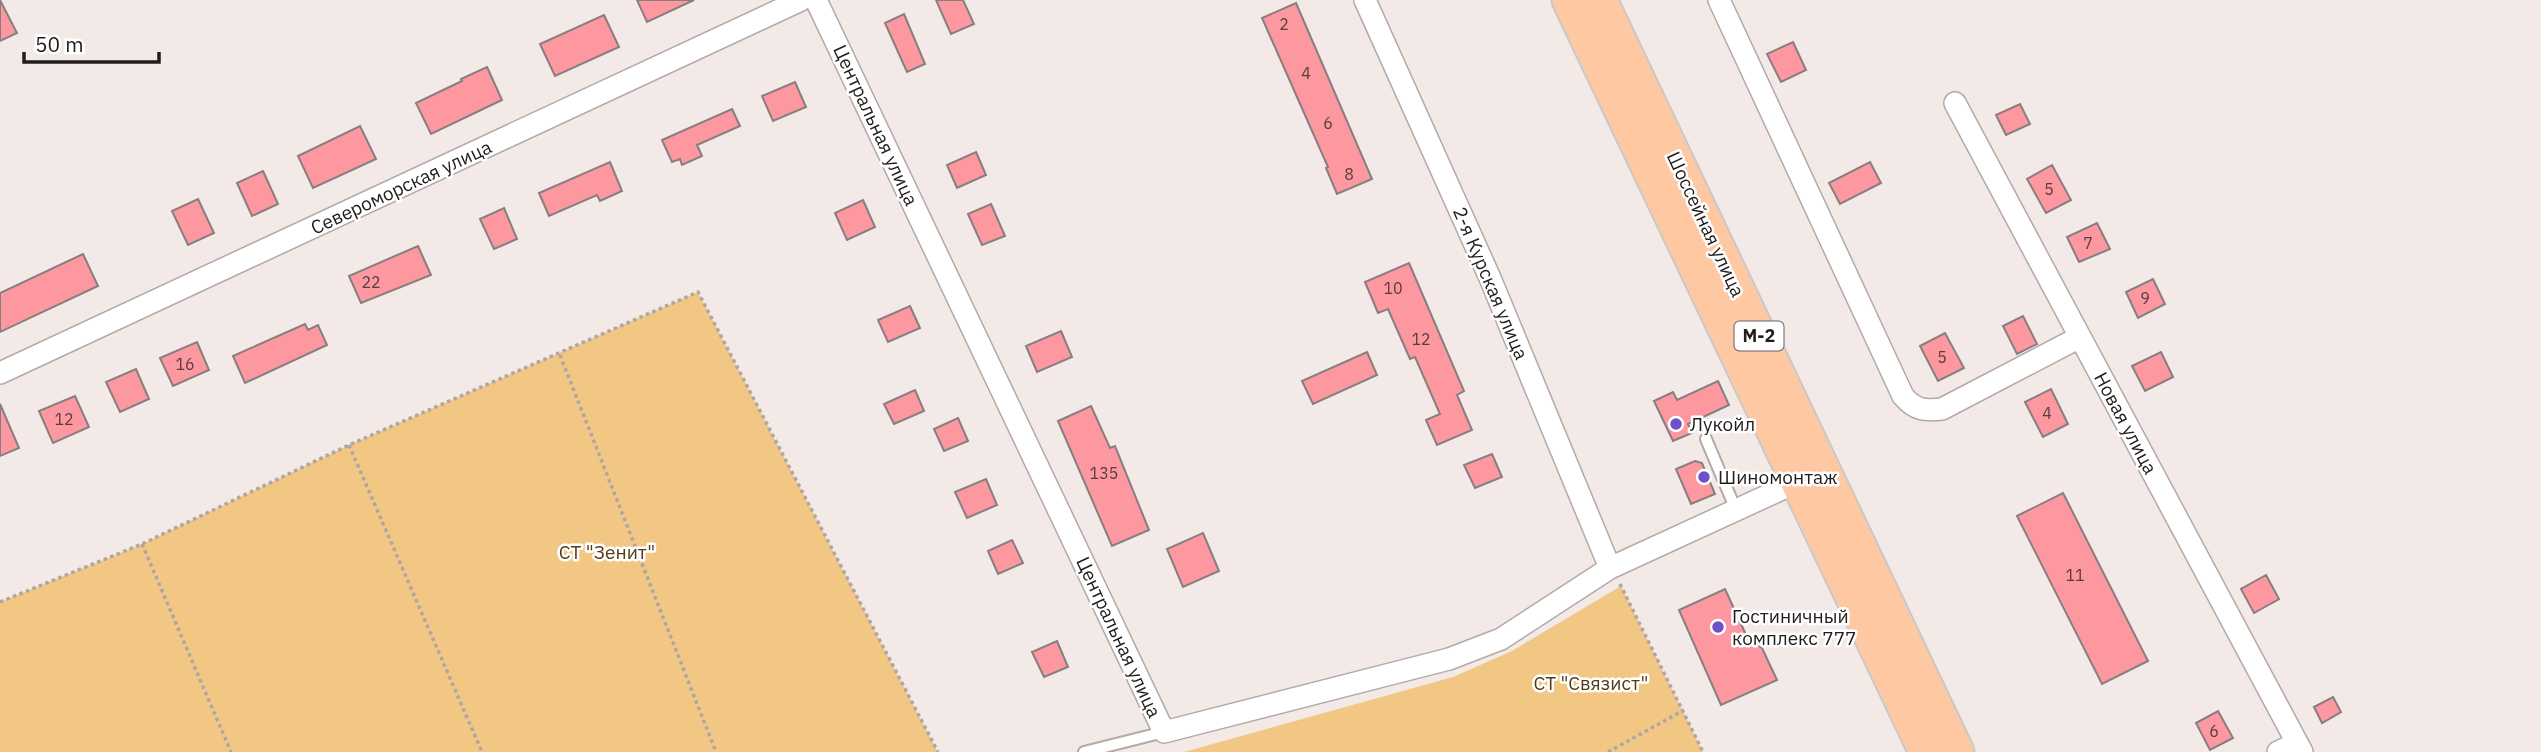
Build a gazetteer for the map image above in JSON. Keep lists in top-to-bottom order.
{
  "streets": {
    "highway": ["Шоссейная улица", "М-2"],
    "street": [
      "Центральная улица",
      "Североморская улица",
      "2-я Курская улица",
      "Новая улица"
    ]
  },
  "crossings": [
    ["Центральная улица", "Шоссейная улица"],
    ["Центральная улица", "2-я Курская улица"]
  ],
  "parks": ["СТ \"Зенит\"", "СТ \"Связист\""],
  "places": ["Лукойл", "Шиномонтаж", "Гостиничный комплекс 777"],
  "house_numbers": [
    "2",
    "4",
    "6",
    "8",
    "5",
    "7",
    "22",
    "10",
    "9",
    "12",
    "5",
    "16",
    "4",
    "12",
    "135",
    "11",
    "6"
  ],
  "scale_bar": "50 m"
}
